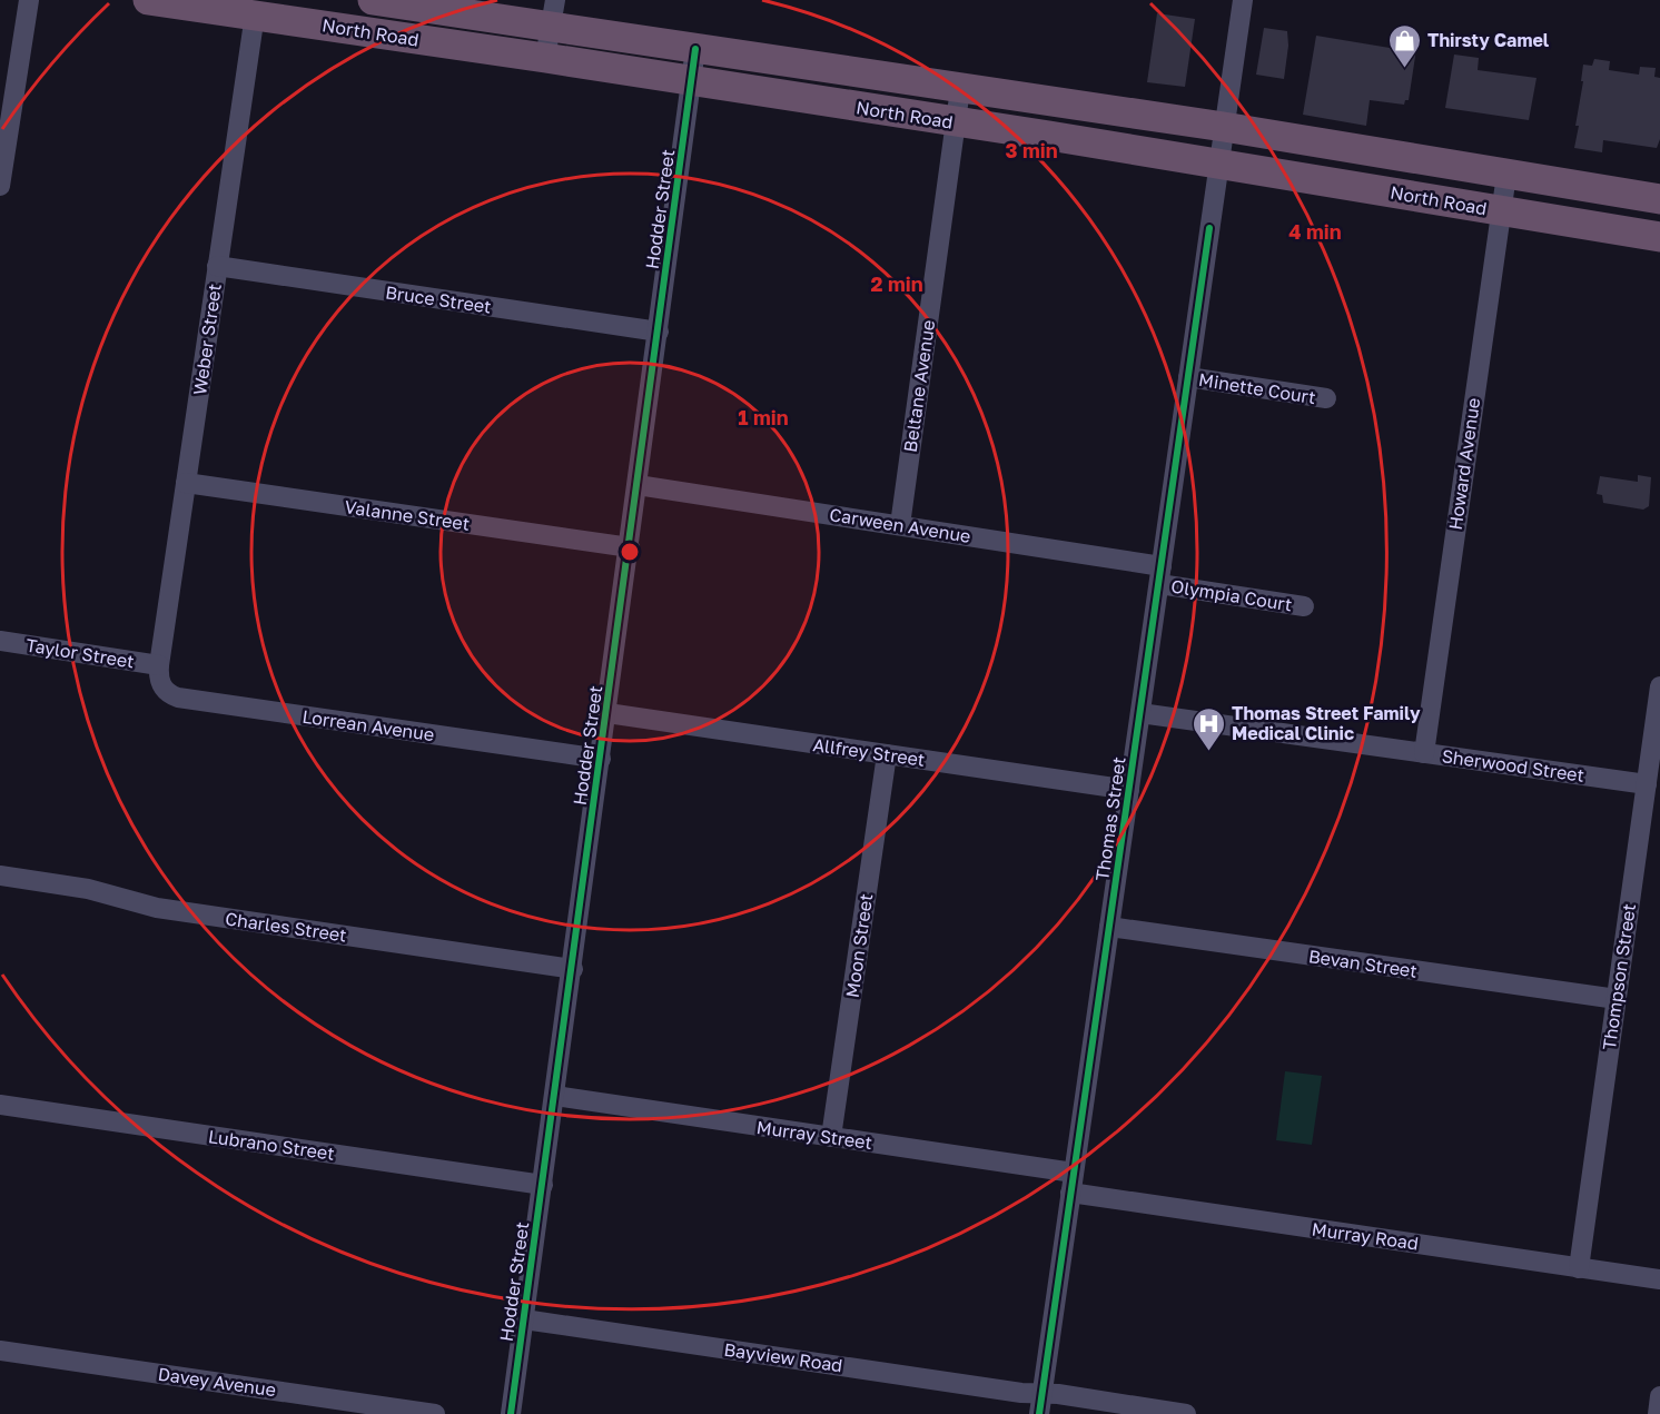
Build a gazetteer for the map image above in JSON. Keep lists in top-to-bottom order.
{
  "streets": {
    "highway": ["North Road"],
    "street": [
      "Hodder Street",
      "Bruce Street",
      "Weber Street",
      "Beltane Avenue",
      "Minette Court",
      "Howard Avenue",
      "Valanne Street",
      "Carween Avenue",
      "Olympia Court",
      "Taylor Street",
      "Lorrean Avenue",
      "Allfrey Street",
      "Sherwood Street",
      "Thomas Street",
      "Charles Street",
      "Moon Street",
      "Bevan Street",
      "Thompson Street",
      "Murray Street",
      "Lubrano Street",
      "Murray Road",
      "Bayview Road",
      "Davey Avenue"
    ]
  },
  "crossings": [
    ["North Road", "Hodder Street"],
    ["North Road", "Weber Street"],
    ["North Road", "Beltane Avenue"],
    ["North Road", "Howard Avenue"],
    ["North Road", "Thomas Street"],
    ["Hodder Street", "Bruce Street"],
    ["Hodder Street", "Valanne Street"],
    ["Hodder Street", "Carween Avenue"],
    ["Hodder Street", "Lorrean Avenue"],
    ["Hodder Street", "Allfrey Street"],
    ["Hodder Street", "Charles Street"],
    ["Hodder Street", "Murray Street"],
    ["Hodder Street", "Lubrano Street"],
    ["Hodder Street", "Bayview Road"],
    ["Bruce Street", "Weber Street"],
    ["Weber Street", "Valanne Street"],
    ["Weber Street", "Taylor Street"],
    ["Weber Street", "Lorrean Avenue"],
    ["Beltane Avenue", "Carween Avenue"],
    ["Minette Court", "Thomas Street"],
    ["Howard Avenue", "Sherwood Street"],
    ["Carween Avenue", "Olympia Court"],
    ["Carween Avenue", "Thomas Street"],
    ["Olympia Court", "Thomas Street"],
    ["Taylor Street", "Lorrean Avenue"],
    ["Allfrey Street", "Thomas Street"],
    ["Allfrey Street", "Moon Street"],
    ["Sherwood Street", "Thomas Street"],
    ["Sherwood Street", "Thompson Street"],
    ["Thomas Street", "Bevan Street"],
    ["Thomas Street", "Murray Street"],
    ["Thomas Street", "Murray Road"],
    ["Thomas Street", "Bayview Road"],
    ["Moon Street", "Murray Street"],
    ["Bevan Street", "Thompson Street"],
    ["Thompson Street", "Murray Road"],
    ["Murray Street", "Murray Road"]
  ],
  "places": {
    "shop": ["Thirsty Camel"],
    "hospital": ["Thomas Street Family Medical Clinic"]
  },
  "rings": [
    "3 min",
    "4 min",
    "2 min",
    "1 min"
  ]
}
